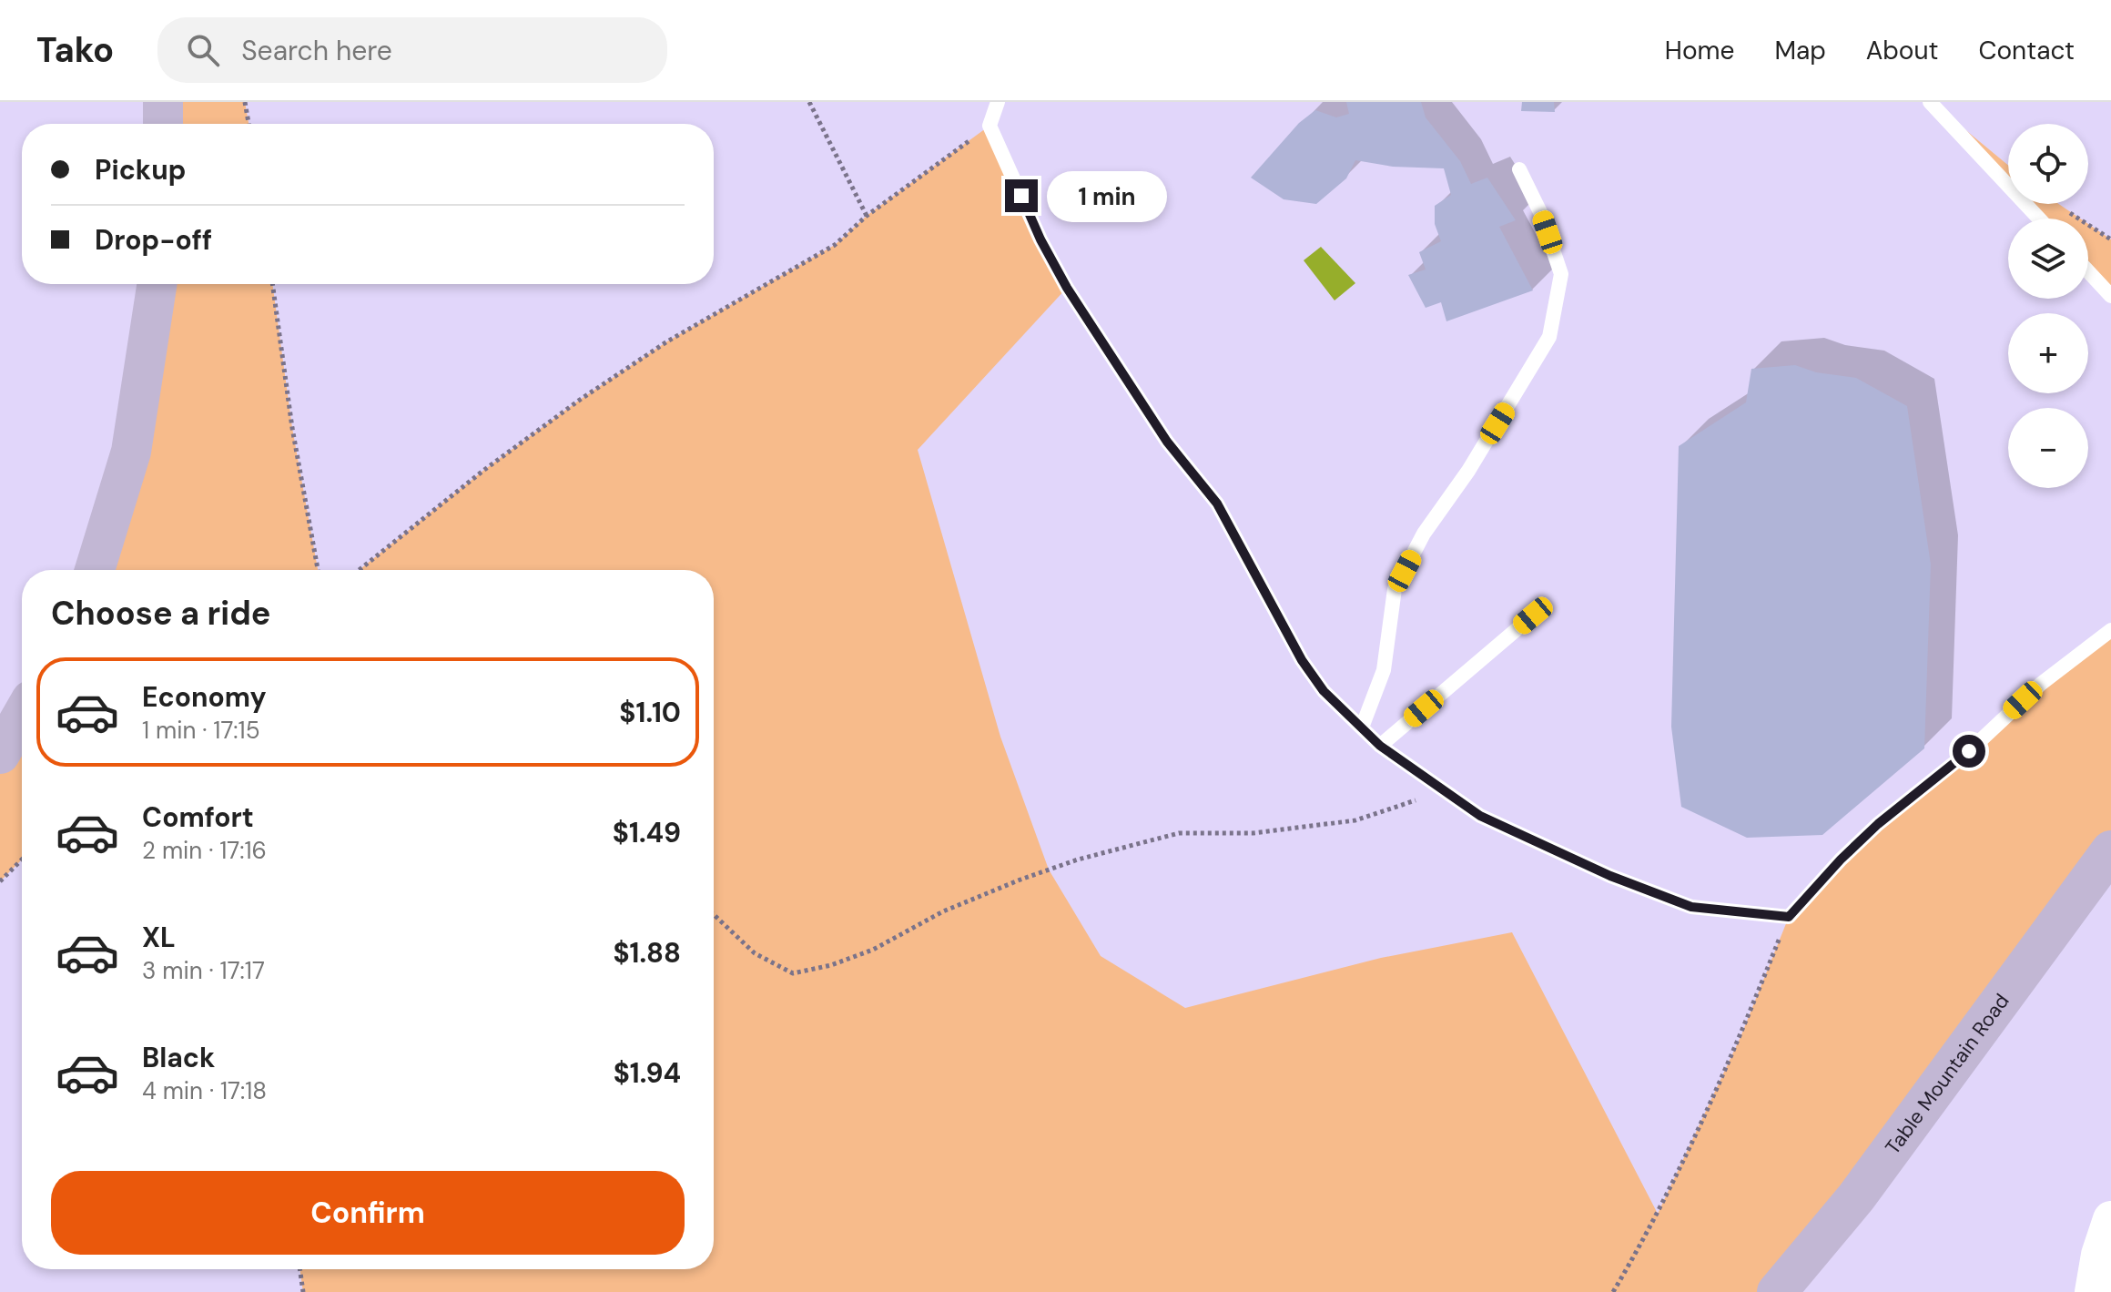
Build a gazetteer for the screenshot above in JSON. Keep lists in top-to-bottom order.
{
  "streets": {
    "main road": ["Table Mountain Road"]
  },
  "page": {
    "header": "Tako",
    "search": "Search here",
    "nav": [
      "Home",
      "Map",
      "About",
      "Contact"
    ],
    "map_buttons": ["+", "−"],
    "banner": ["Pickup", "Drop-off"],
    "bubble": "1 min",
    "heading": "Choose a ride",
    "list": [
      {
        "name": "Economy",
        "note": "1 min · 17:15",
        "value": "$1.10"
      },
      {
        "name": "Comfort",
        "note": "2 min · 17:16",
        "value": "$1.49"
      },
      {
        "name": "XL",
        "note": "3 min · 17:17",
        "value": "$1.88"
      },
      {
        "name": "Black",
        "note": "4 min · 17:18",
        "value": "$1.94"
      }
    ],
    "buttons": "Confirm"
  }
}
